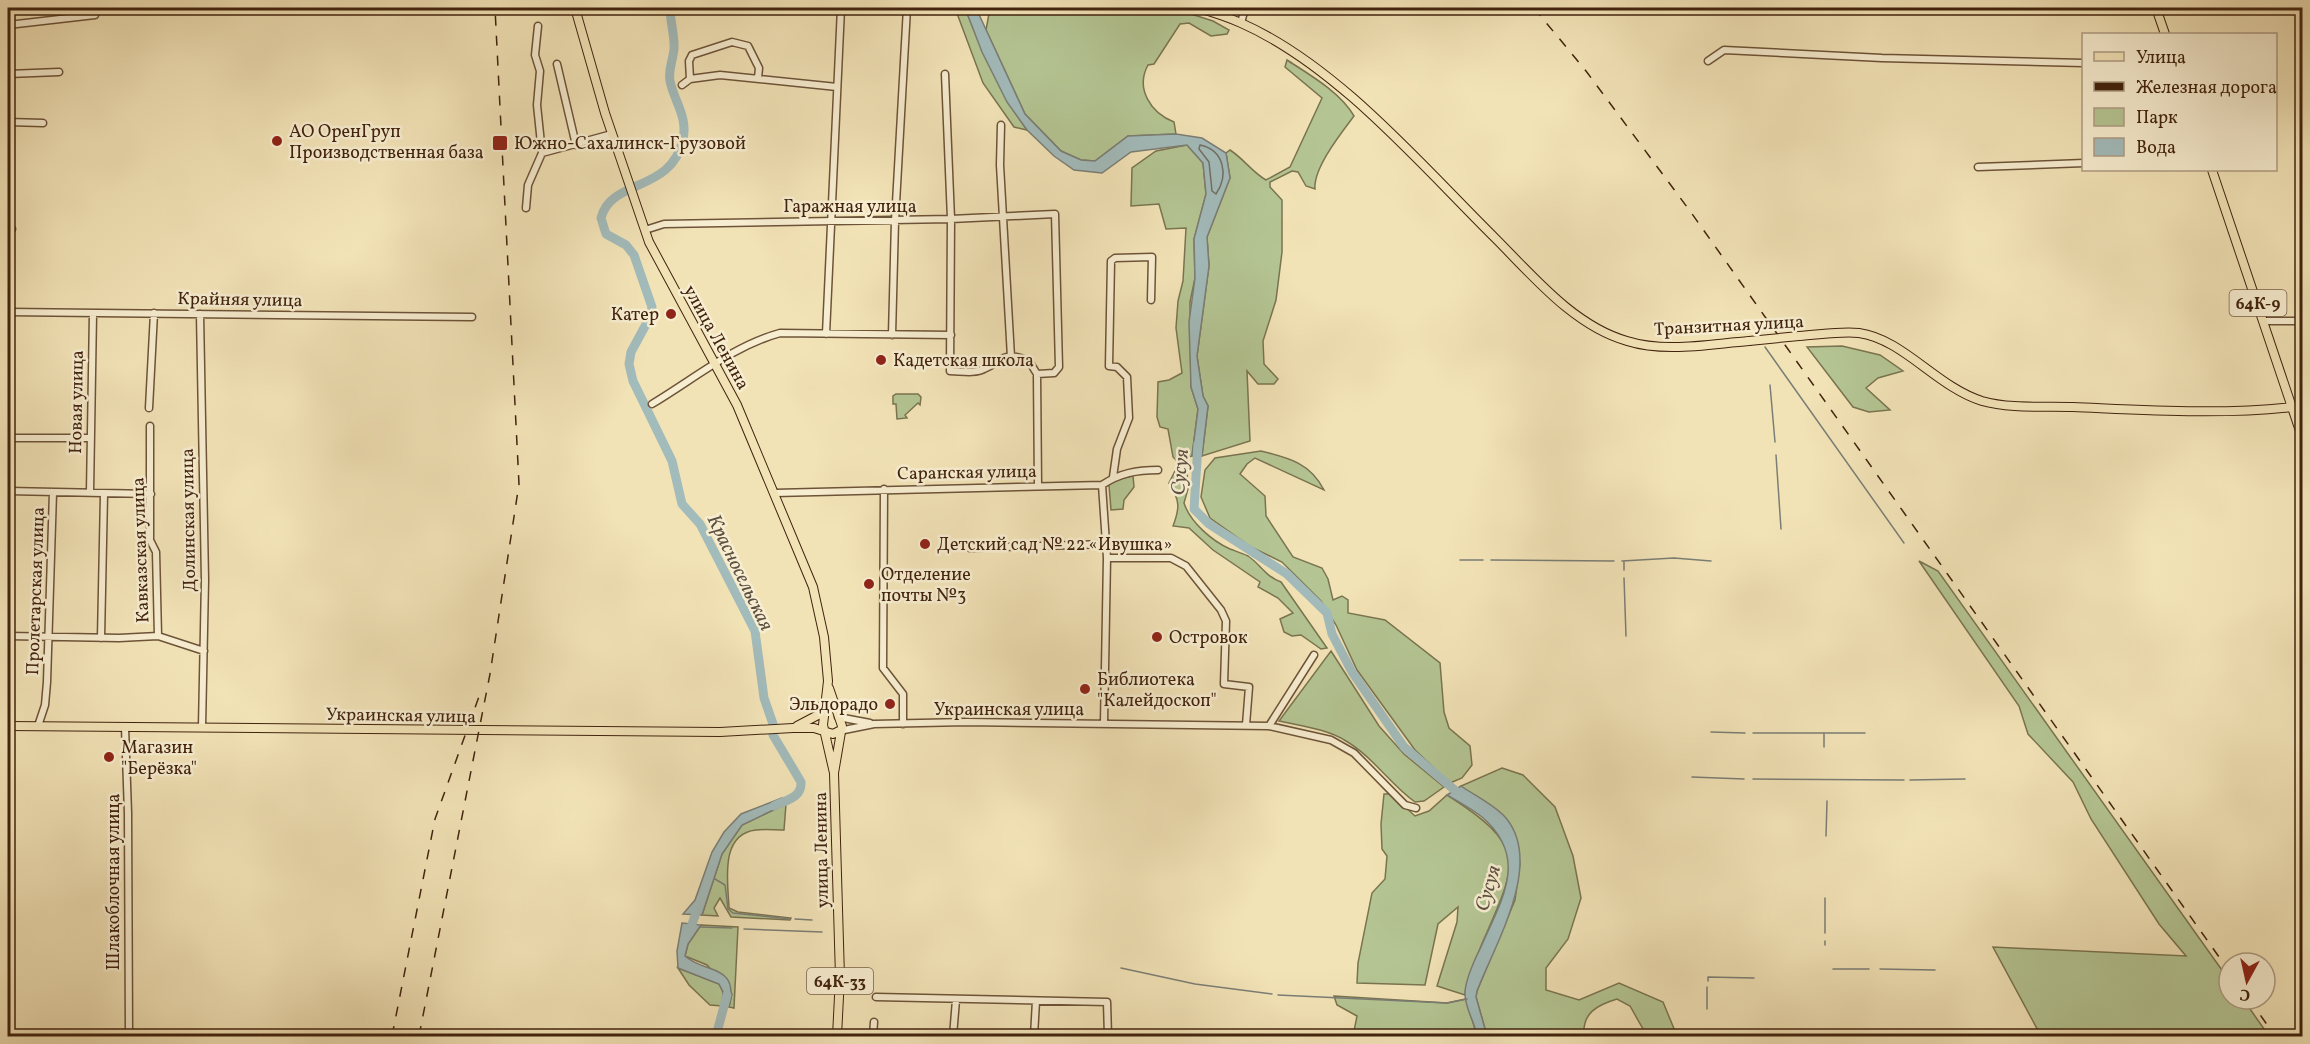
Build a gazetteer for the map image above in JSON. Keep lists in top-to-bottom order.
{
  "streets": {
    "main road": [
      "64К-9",
      "Транзитная улица",
      "улица Ленина",
      "Украинская улица",
      "64К-33"
    ],
    "street": [
      "Гаражная улица",
      "Крайняя улица",
      "Новая улица",
      "Саранская улица",
      "Долинская улица",
      "Кавказская улица",
      "Пролетарская улица",
      "Шлакоблочная улица"
    ]
  },
  "crossings": [
    ["Гаражная улица", "улица Ленина"],
    ["Крайняя улица", "Новая улица"],
    ["Крайняя улица", "Долинская улица"],
    ["64К-9", "Транзитная улица"],
    ["улица Ленина", "Саранская улица"],
    ["улица Ленина", "Украинская улица"],
    ["Долинская улица", "Украинская улица"],
    ["Пролетарская улица", "Украинская улица"],
    ["Украинская улица", "Шлакоблочная улица"]
  ],
  "water": ["Сусуя", "Красносельская"],
  "places": {
    "other": [
      "АО ОренГруп Производственная база",
      "Катер",
      "Кадетская школа",
      "Детский сад № 22 «Ивушка»",
      "Отделение почты №3",
      "Островок",
      "Библиотека \"Калейдоскоп\"",
      "Эльдорадо",
      "Магазин \"Берёзка\""
    ],
    "transit": ["Южно-Сахалинск-Грузовой"]
  },
  "legend": [
    "Улица",
    "Железная дорога",
    "Парк",
    "Вода"
  ],
  "north": "bottom"
}
